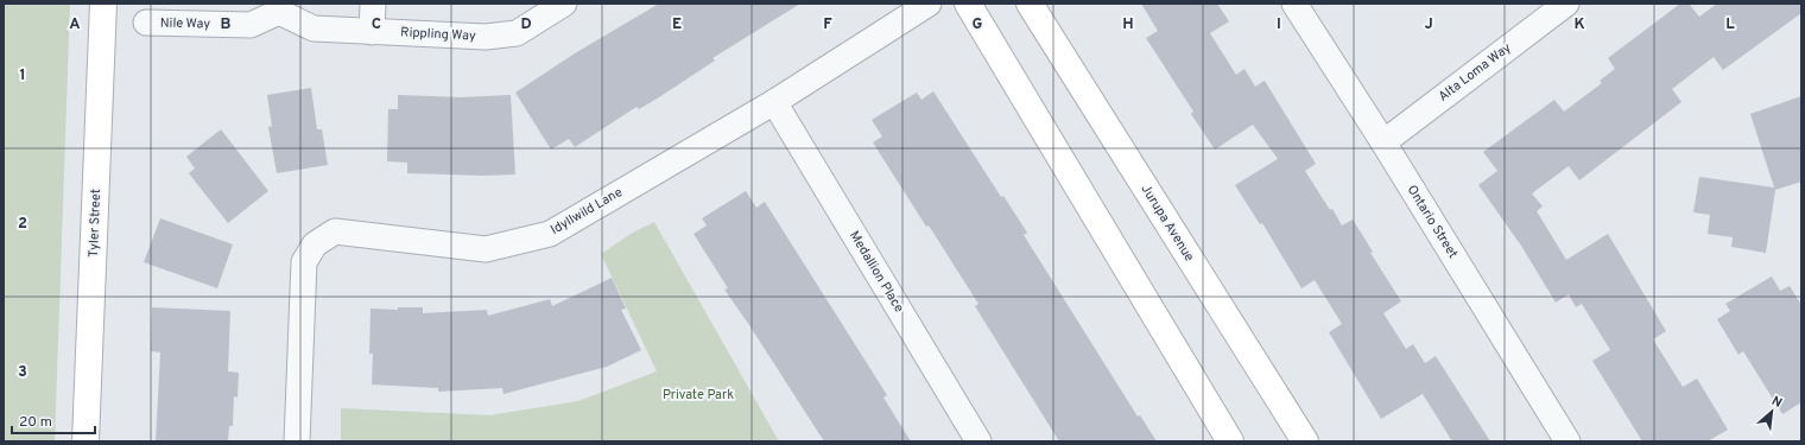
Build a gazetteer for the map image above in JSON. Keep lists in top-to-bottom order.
{
  "streets": {
    "main road": ["Tyler Street", "Jurupa Avenue"],
    "street": [
      "Nile Way",
      "Rippling Way",
      "Alta Loma Way",
      "Idyllwild Lane",
      "Ontario Street",
      "Medallion Place"
    ]
  },
  "crossings": [
    ["Nile Way", "Rippling Way"],
    ["Alta Loma Way", "Ontario Street"],
    ["Idyllwild Lane", "Medallion Place"]
  ],
  "parks": ["Private Park"],
  "scale_bar": "20 m",
  "north": "top right",
  "grid": {
    "columns": [
      "A",
      "B",
      "C",
      "D",
      "E",
      "F",
      "G",
      "H",
      "I",
      "J",
      "K",
      "L"
    ],
    "rows": ["1", "2", "3"]
  }
}
